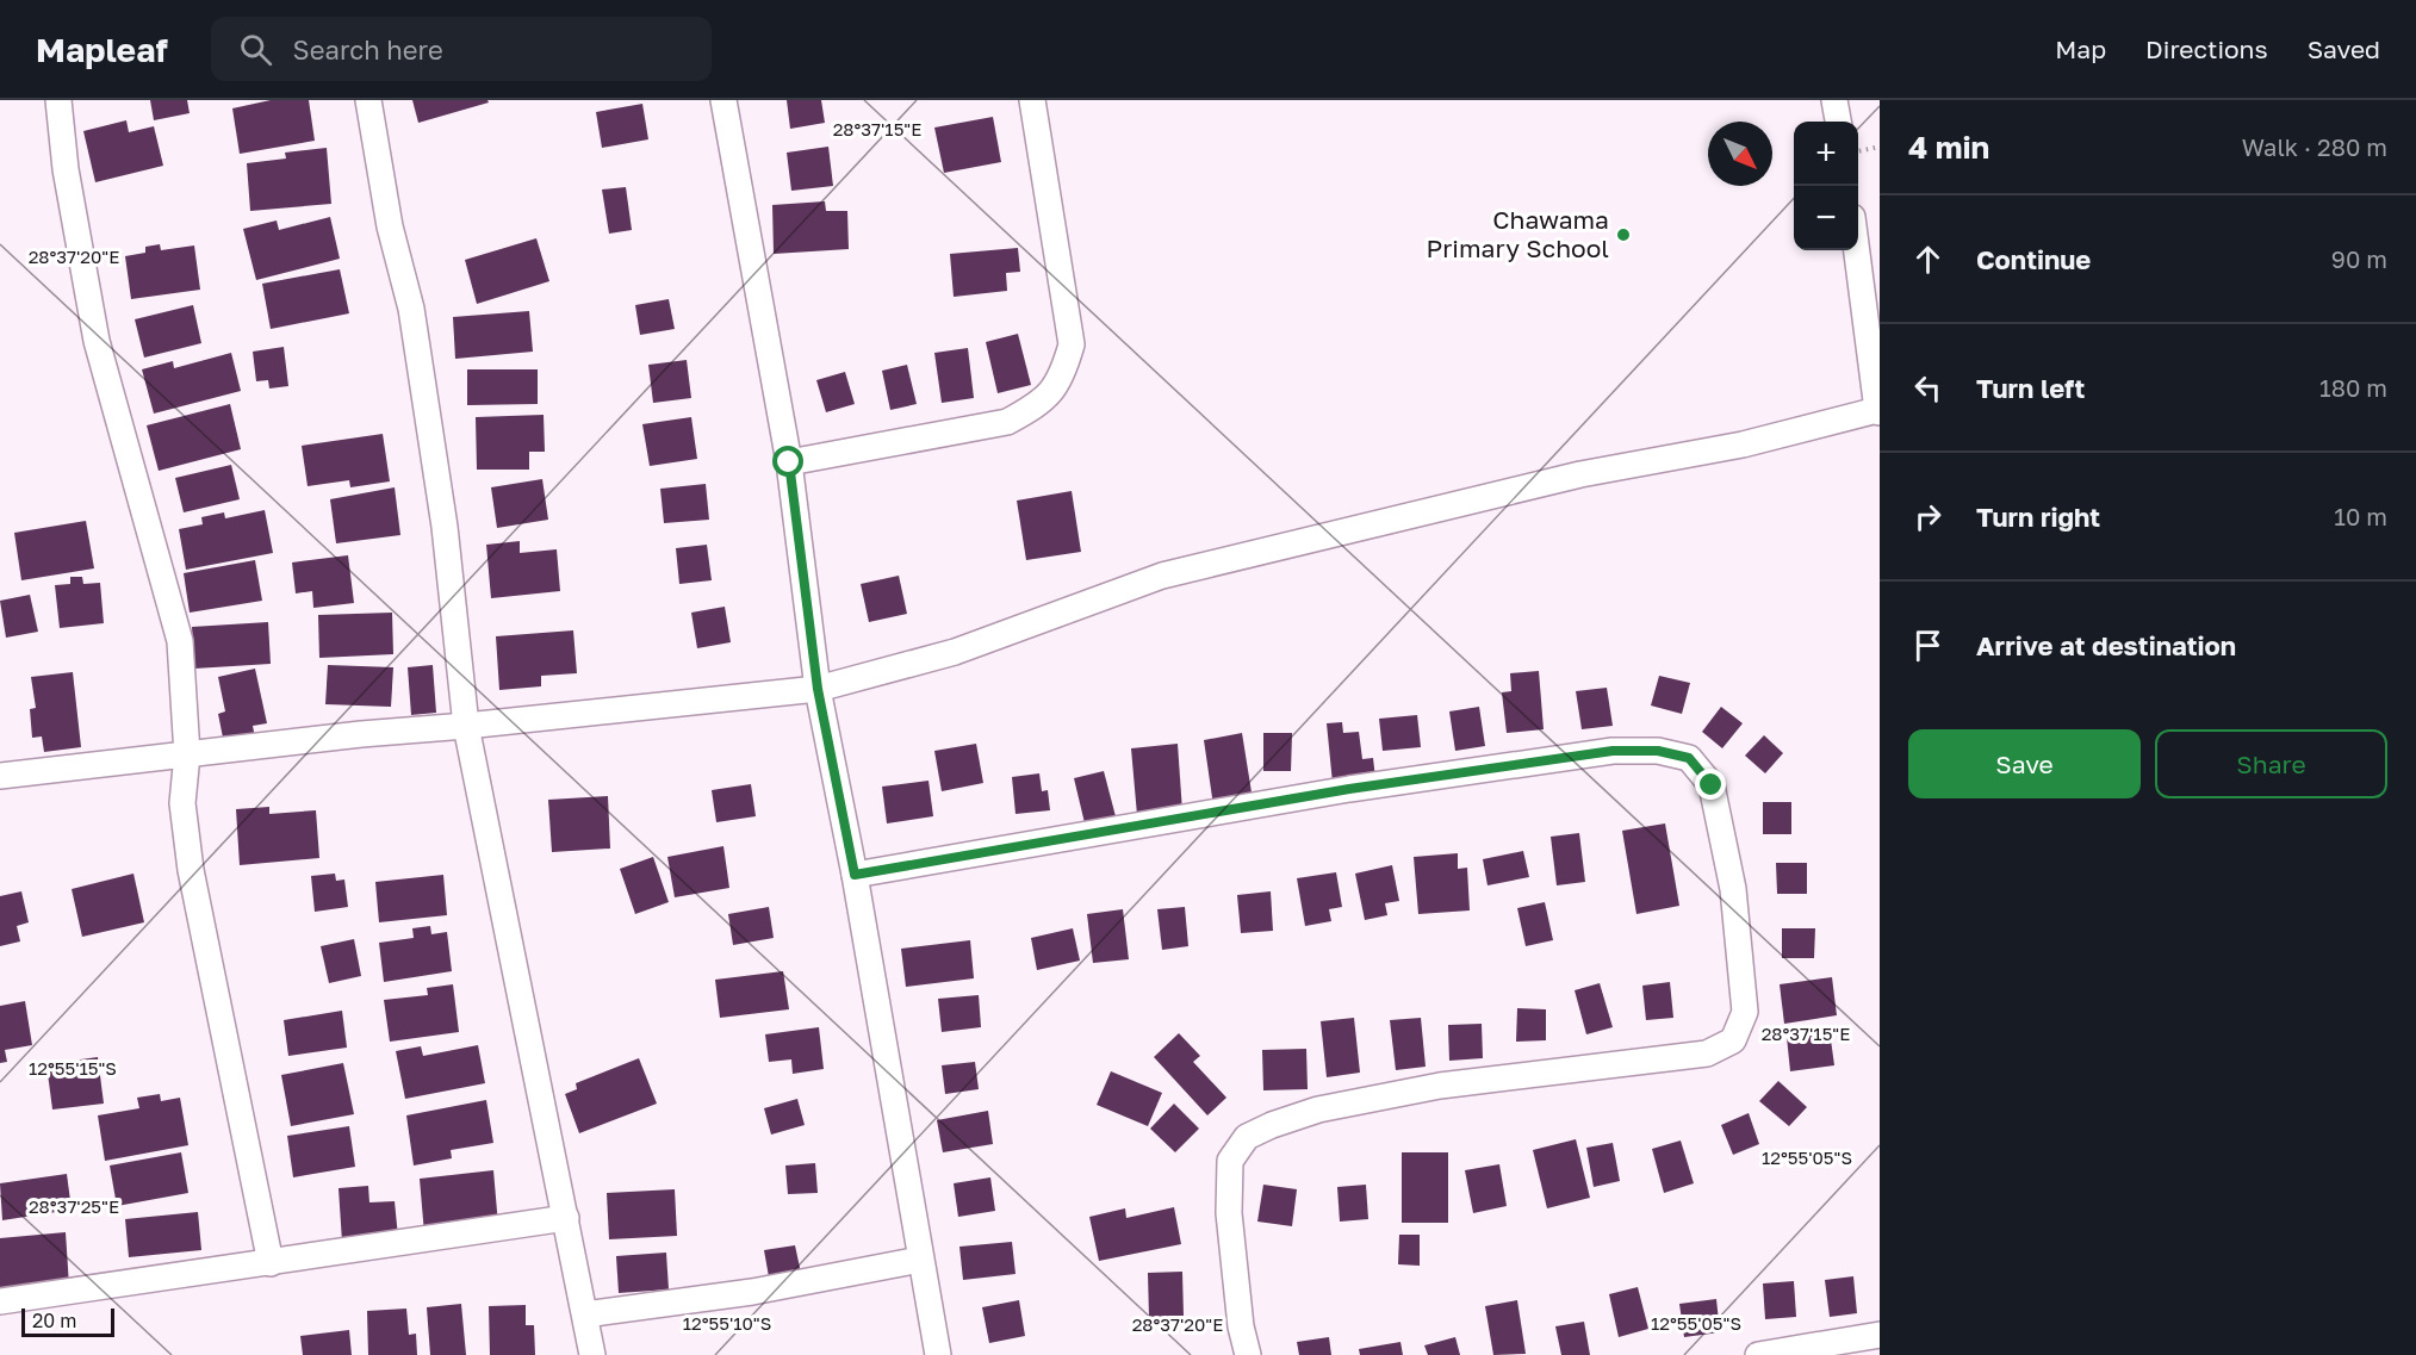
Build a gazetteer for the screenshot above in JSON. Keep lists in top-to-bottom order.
{
  "places": ["Chawama Primary School"],
  "scale_bar": "20 m",
  "north": "bottom right",
  "page": {
    "header": "Mapleaf",
    "search": "Search here",
    "nav": ["Map", "Directions", "Saved"],
    "heading": ["4 min", "Walk · 280 m"],
    "map_buttons": ["+", "−"],
    "list": [
      ["Continue", "90 m"],
      ["Turn left", "180 m"],
      ["Turn right", "10 m"],
      "Arrive at destination"
    ],
    "buttons": ["Save", "Share"],
    "scale": "20 m"
  },
  "coordinates": [
    "28°37'15\"E",
    "28°37'20\"E",
    "12°55'15\"S",
    "12°55'05\"S",
    "28°37'25\"E",
    "12°55'10\"S"
  ]
}
